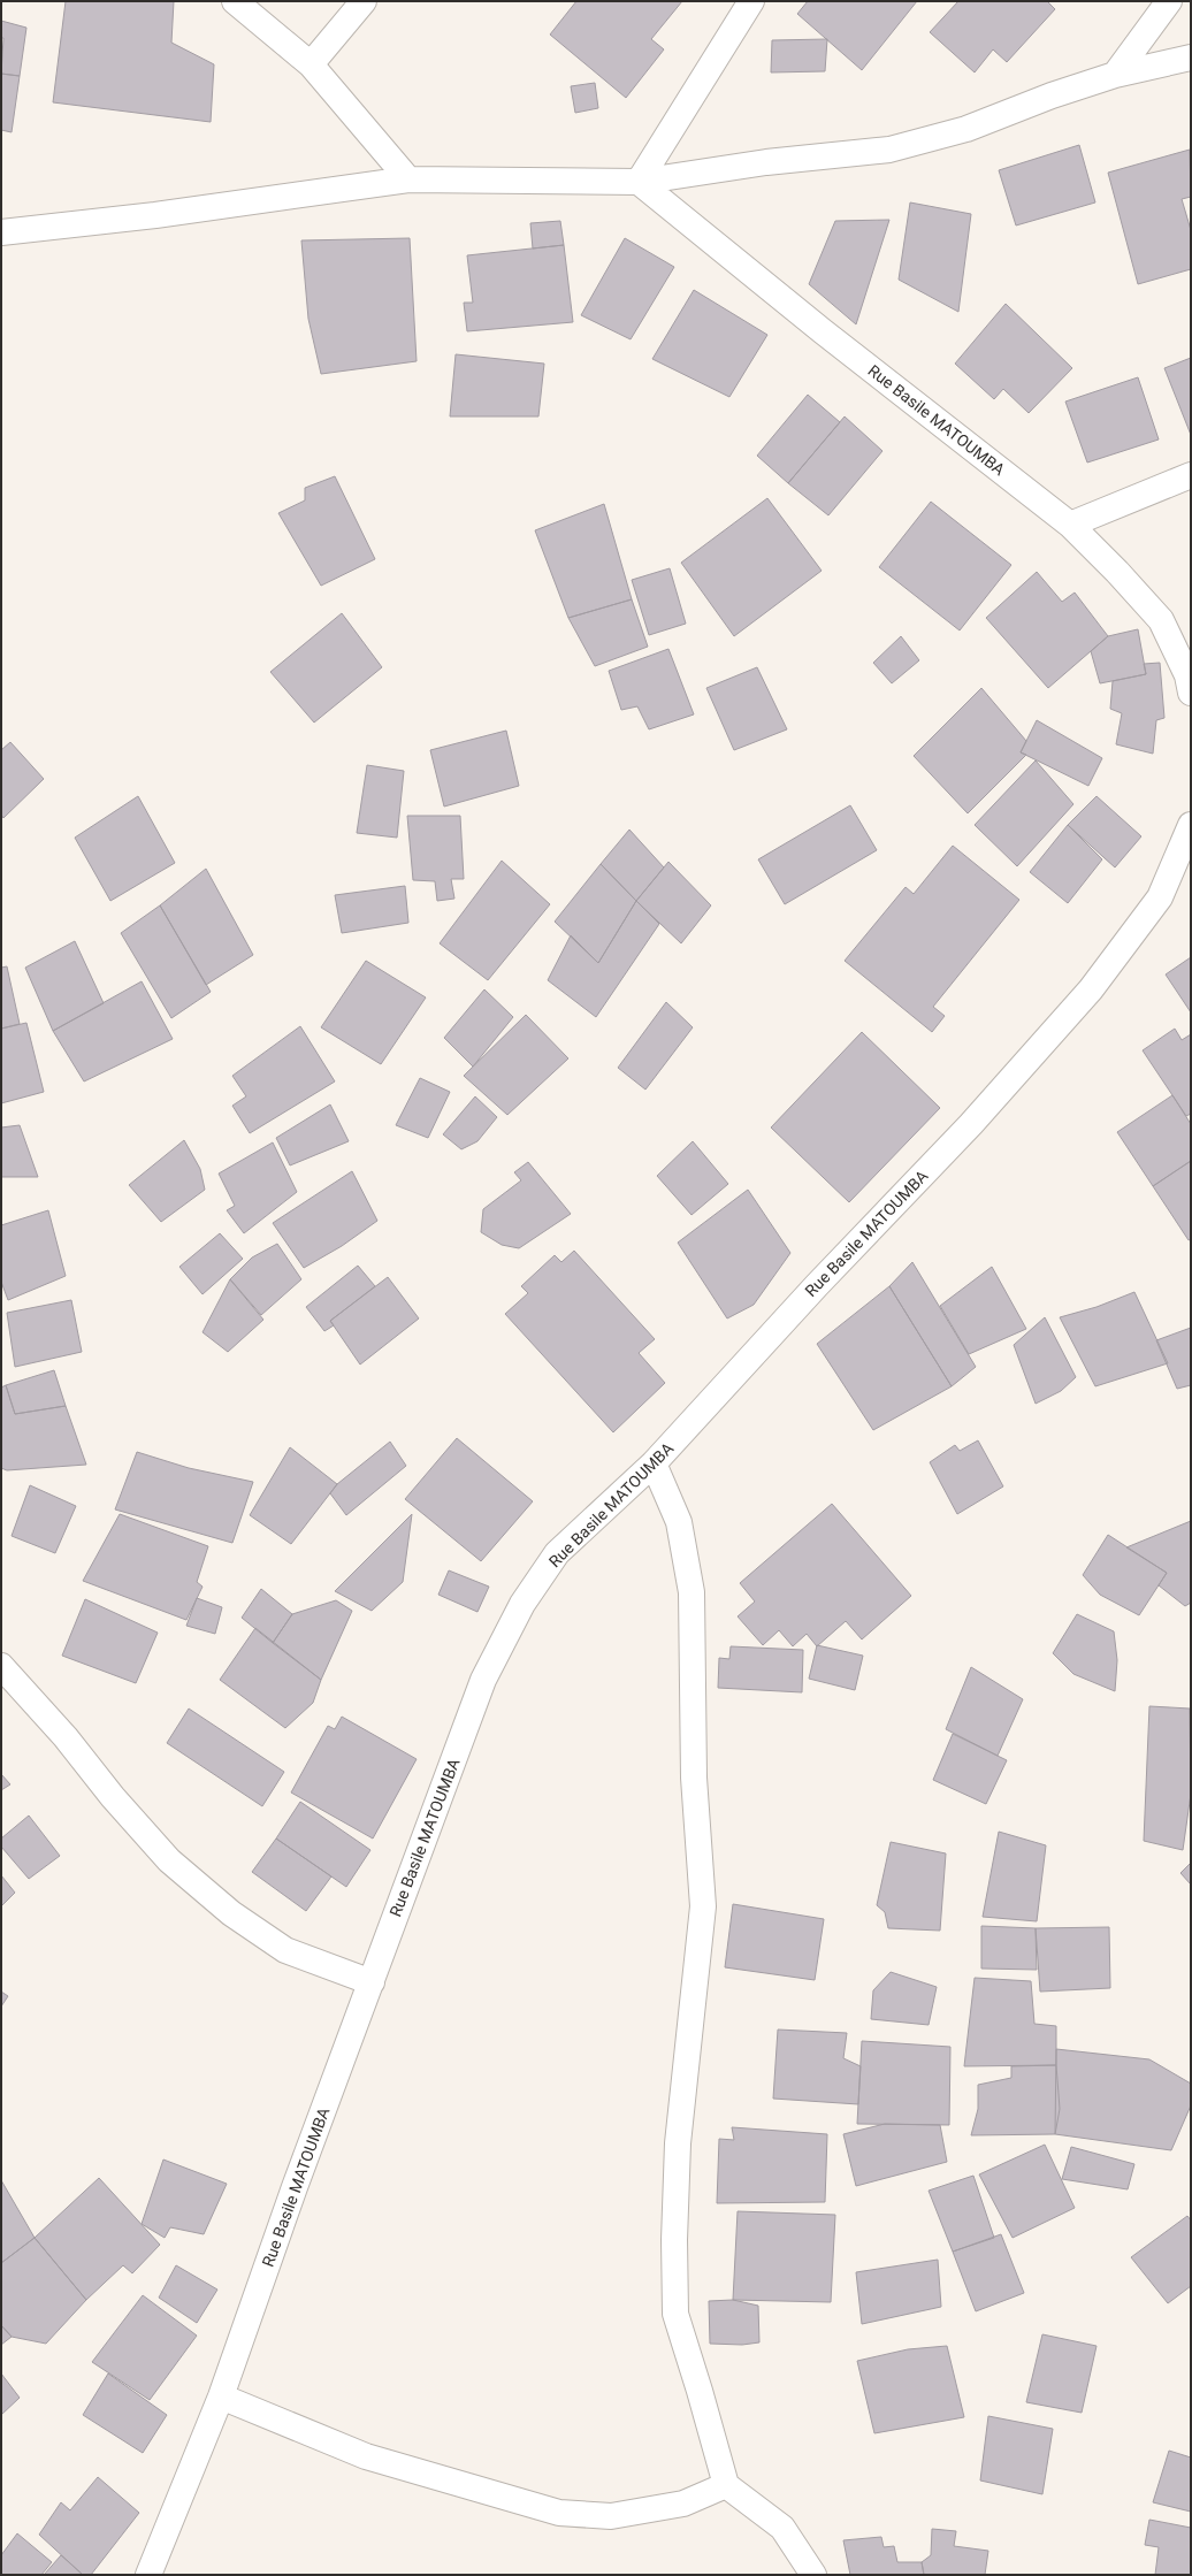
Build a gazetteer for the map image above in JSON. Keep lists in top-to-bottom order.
{
  "streets": {
    "street": ["Rue Basile MATOUMBA"]
  }
}
